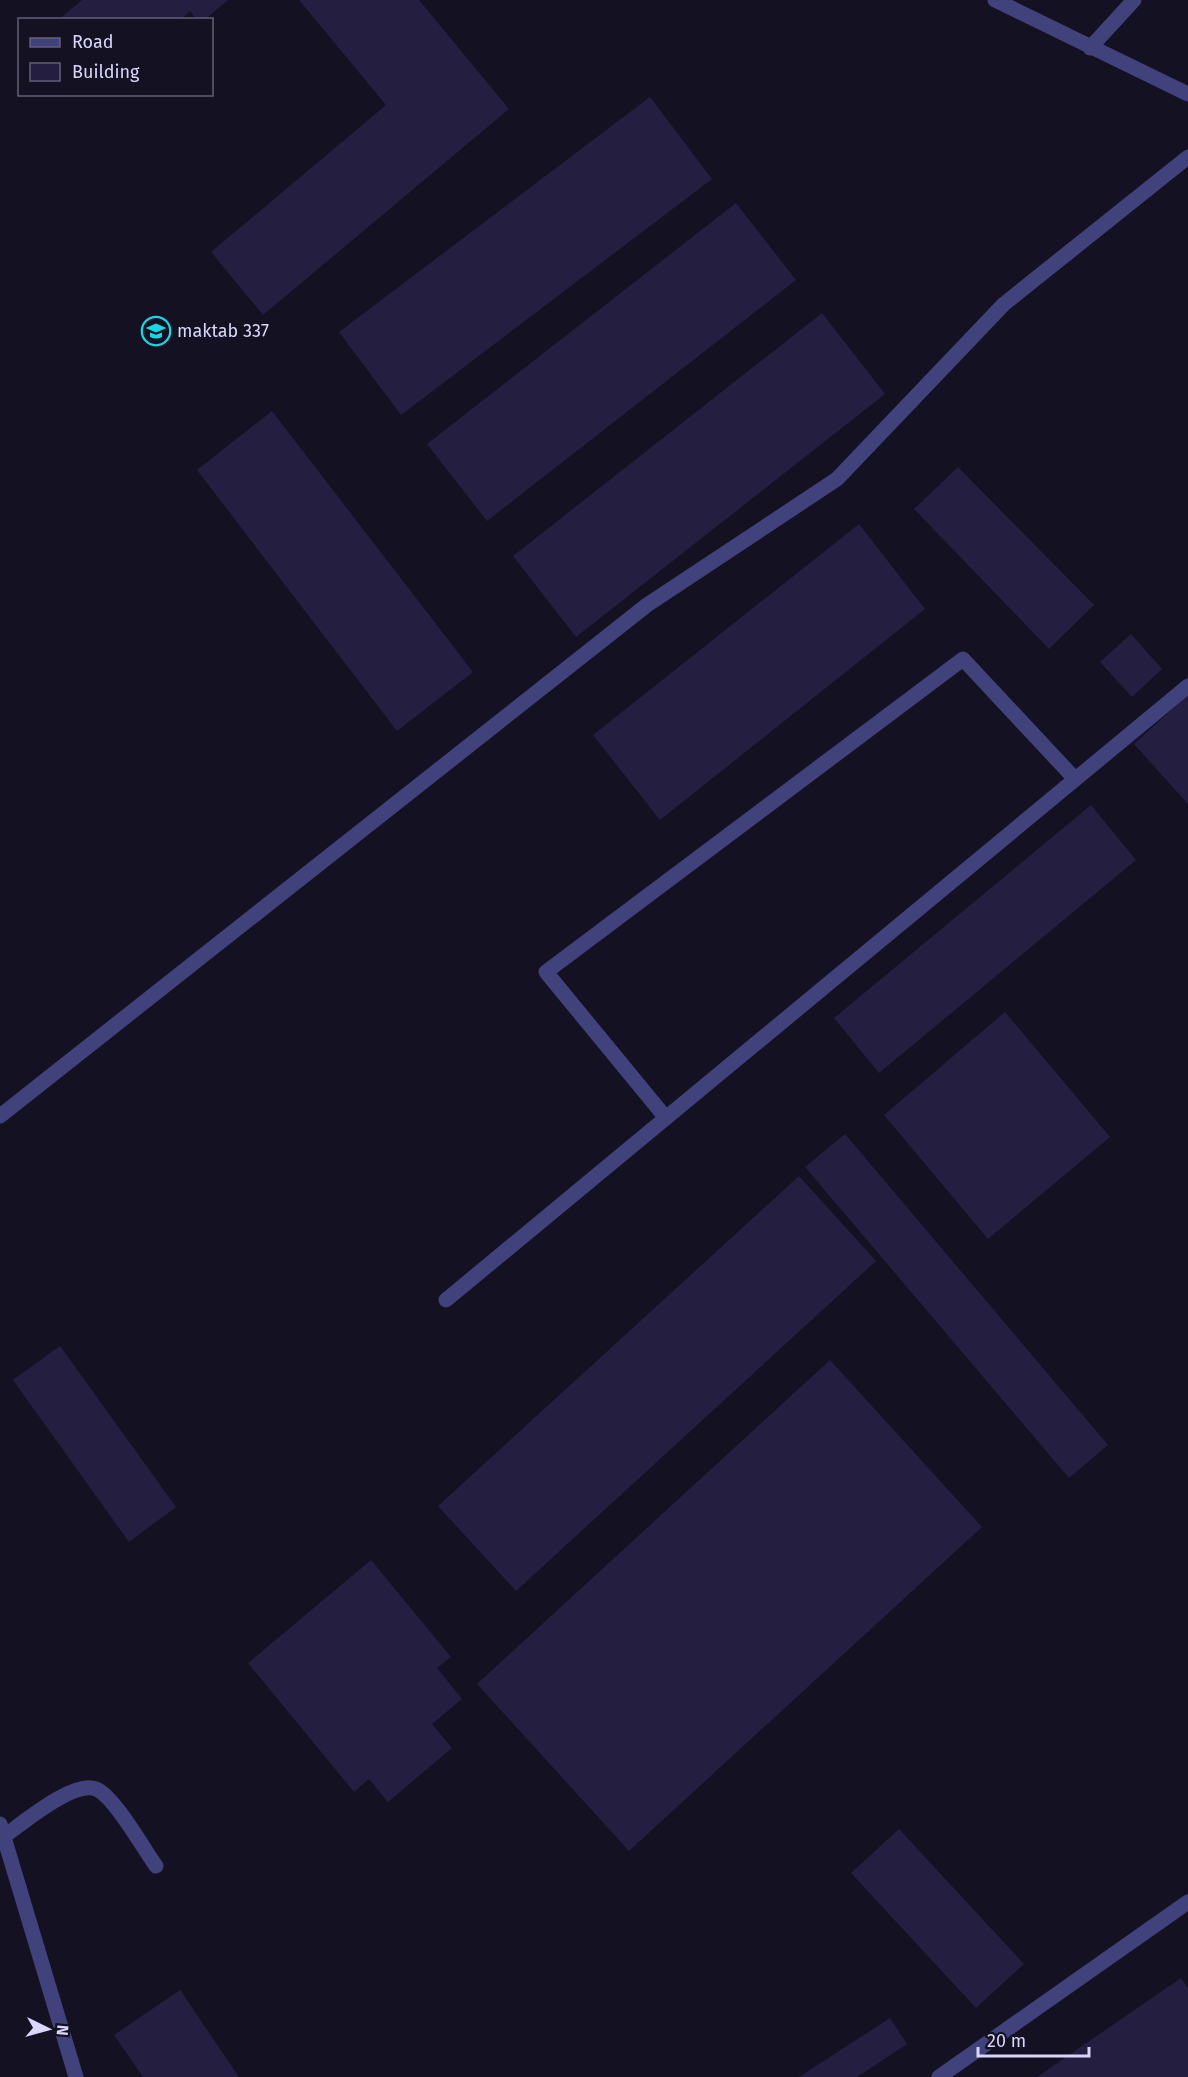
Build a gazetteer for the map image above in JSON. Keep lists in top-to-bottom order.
{
  "places": {
    "school or university": ["maktab 337"]
  },
  "legend": ["Road", "Building"],
  "scale_bar": "20 m",
  "north": "right"
}
